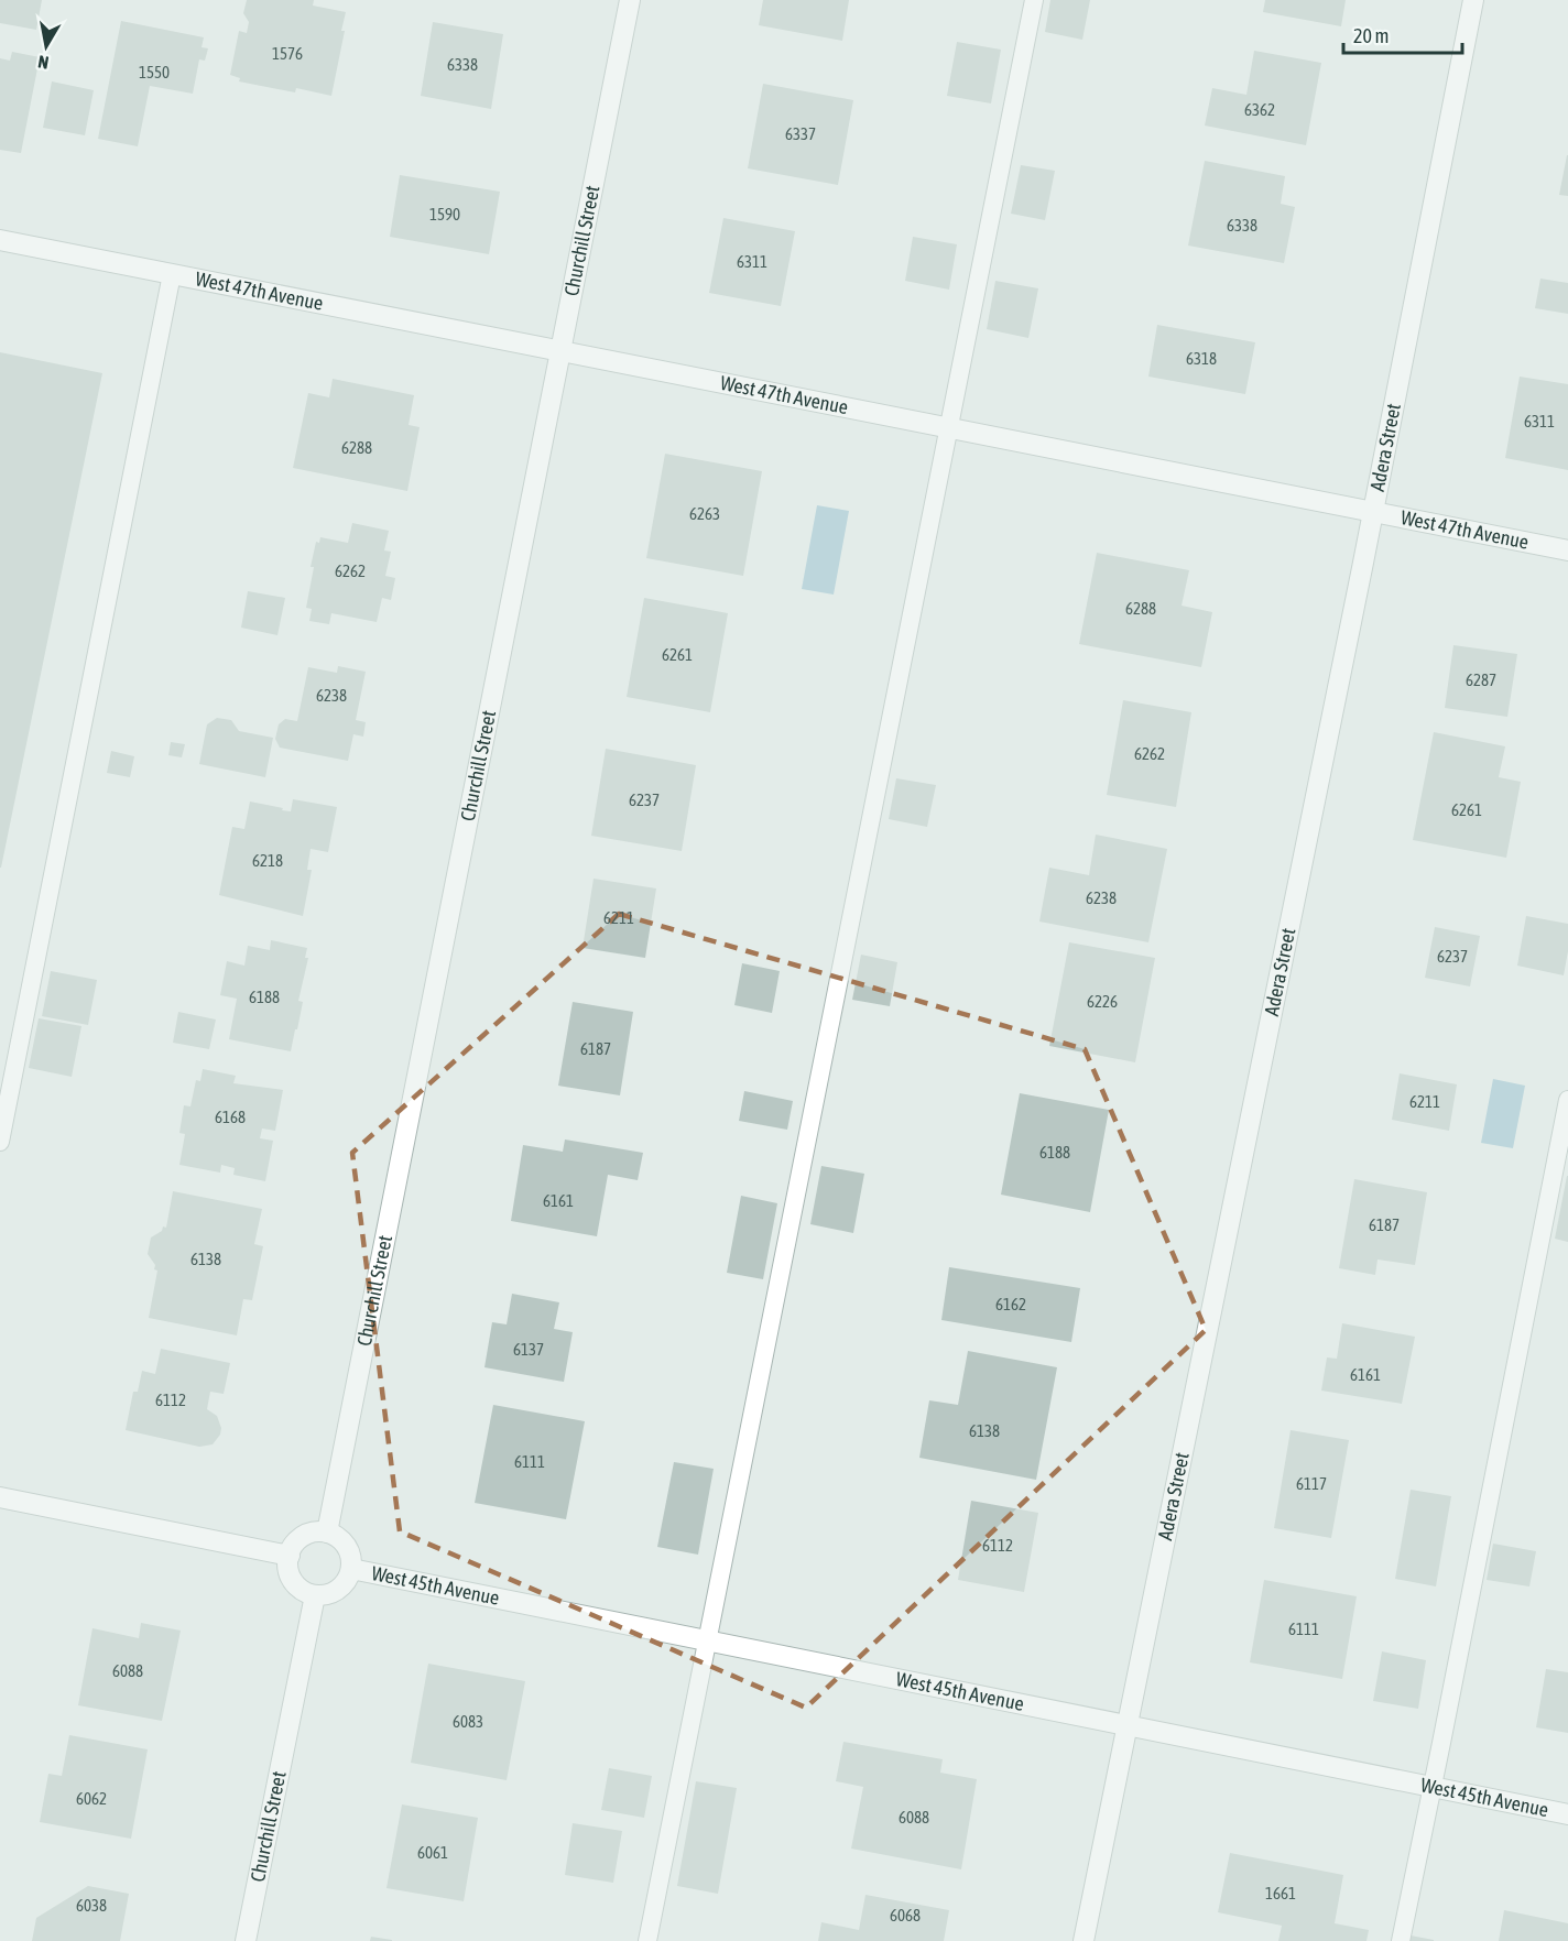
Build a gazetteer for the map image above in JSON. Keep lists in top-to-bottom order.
{
  "streets": {
    "street": [
      "Churchill Street",
      "West 47th Avenue",
      "Adera Street",
      "West 45th Avenue"
    ]
  },
  "crossings": [
    ["Churchill Street", "West 47th Avenue"],
    ["Churchill Street", "West 45th Avenue"],
    ["West 47th Avenue", "Adera Street"],
    ["Adera Street", "West 45th Avenue"]
  ],
  "house_numbers": [
    "1576",
    "6338",
    "1550",
    "6362",
    "6337",
    "1590",
    "6338",
    "6311",
    "6318",
    "6311",
    "6288",
    "6263",
    "6262",
    "6288",
    "6261",
    "6287",
    "6238",
    "6262",
    "6237",
    "6261",
    "6218",
    "6238",
    "6211",
    "6237",
    "6188",
    "6226",
    "6187",
    "6211",
    "6168",
    "6188",
    "6161",
    "6187",
    "6138",
    "6162",
    "6137",
    "6161",
    "6112",
    "6138",
    "6111",
    "6117",
    "6112",
    "6111",
    "6088",
    "6083",
    "6062",
    "6088",
    "6061",
    "1661",
    "6038",
    "6068"
  ],
  "scale_bar": "20 m",
  "north": "bottom"
}
